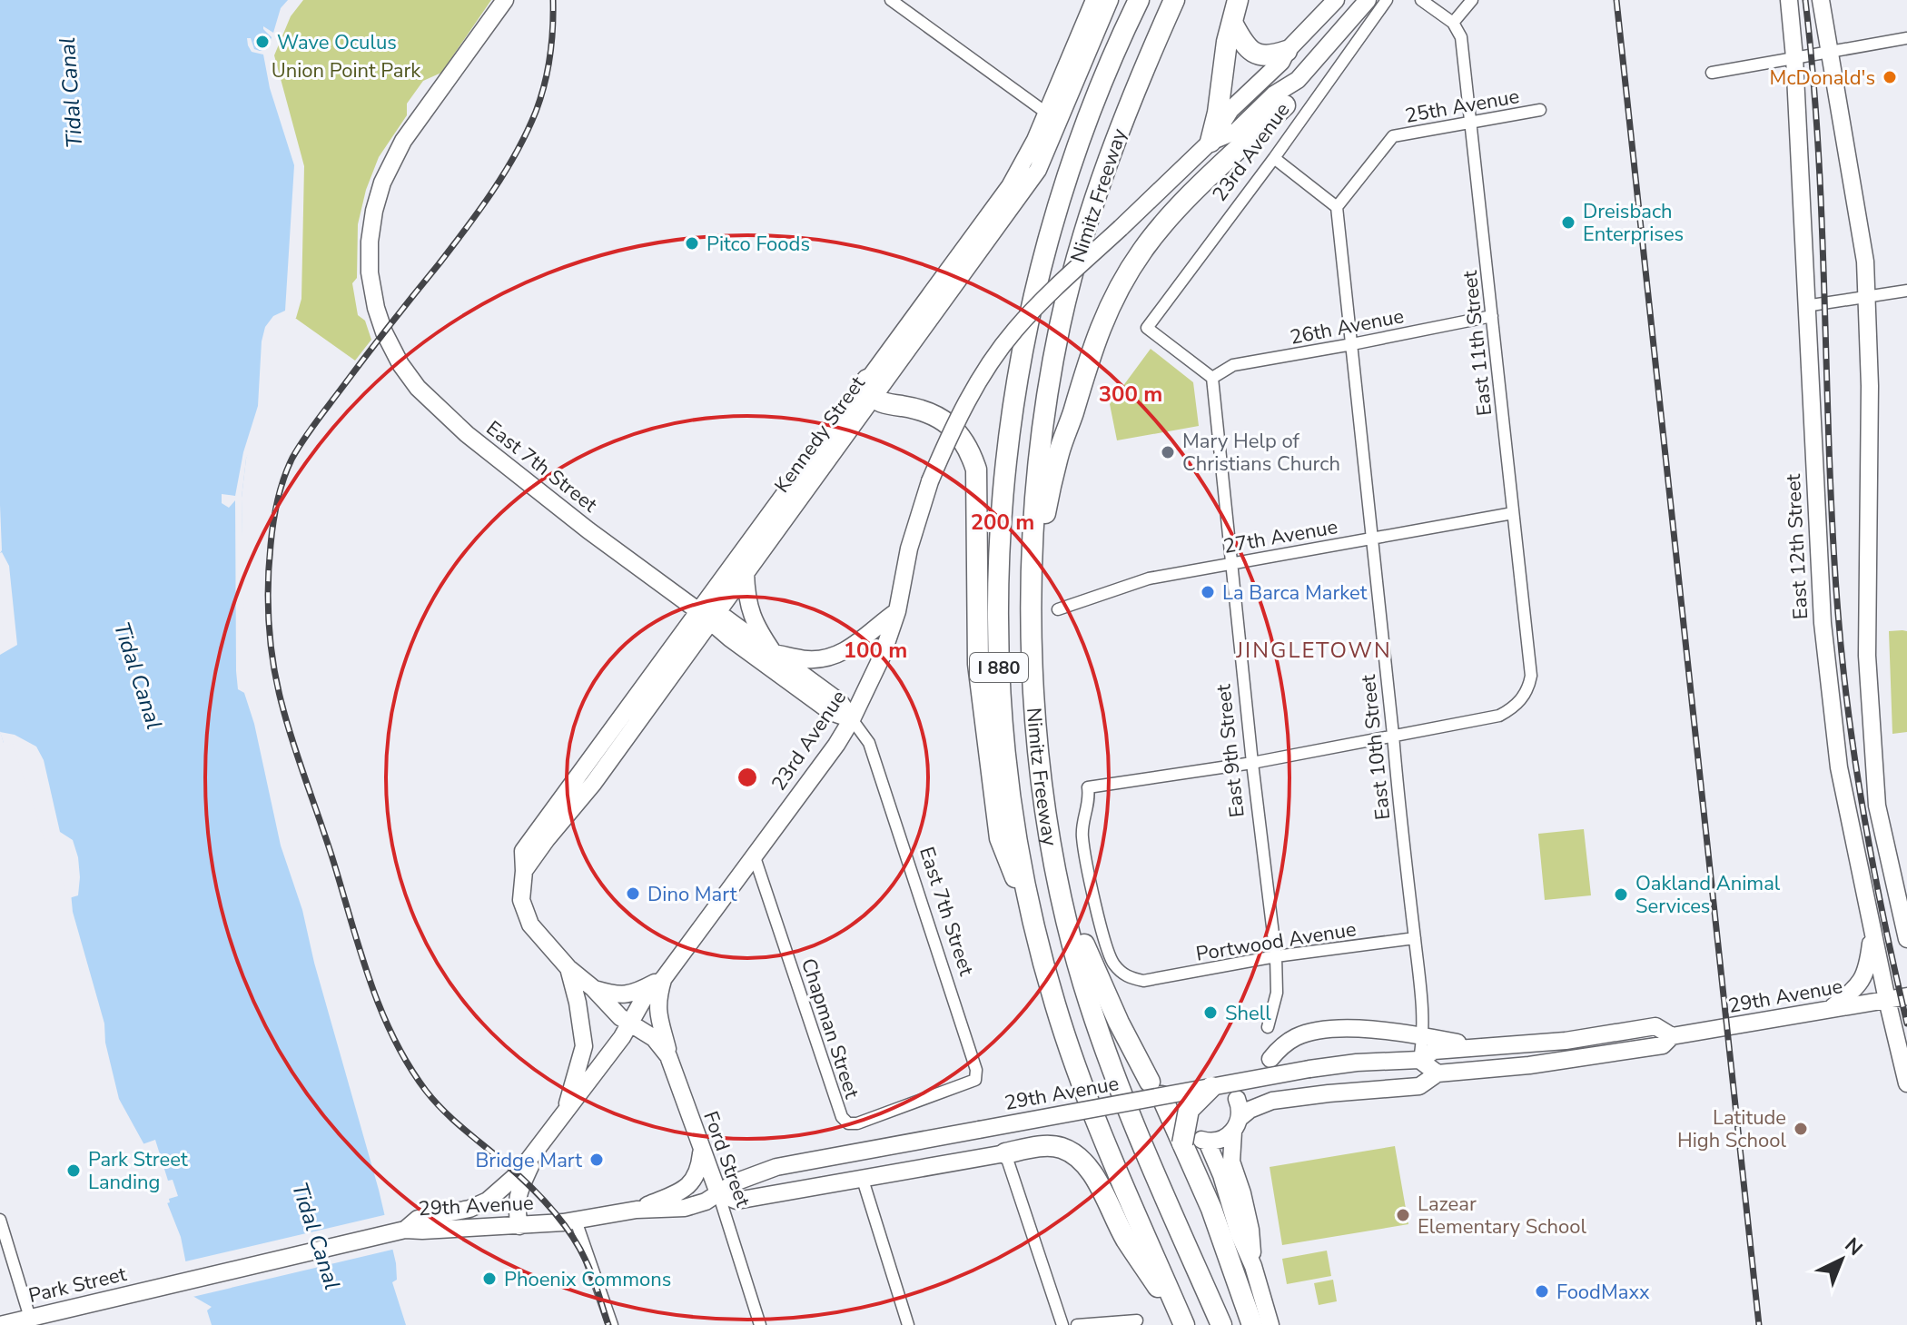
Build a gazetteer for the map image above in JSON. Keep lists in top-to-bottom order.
{
  "streets": {
    "highway": ["Nimitz Freeway", "I 880"],
    "main road": [
      "23rd Avenue",
      "Kennedy Street",
      "East 7th Street",
      "East 12th Street",
      "29th Avenue",
      "Ford Street",
      "Park Street"
    ],
    "street": [
      "25th Avenue",
      "26th Avenue",
      "East 11th Street",
      "27th Avenue",
      "East 10th Street",
      "East 9th Street",
      "Portwood Avenue",
      "Chapman Street"
    ]
  },
  "crossings": [
    ["25th Avenue", "East 11th Street"],
    ["25th Avenue", "East 10th Street"],
    ["23rd Avenue", "26th Avenue"],
    ["23rd Avenue", "Kennedy Street"],
    ["23rd Avenue", "East 7th Street"],
    ["23rd Avenue", "East 9th Street"],
    ["23rd Avenue", "29th Avenue"],
    ["23rd Avenue", "Chapman Street"],
    ["23rd Avenue", "Ford Street"],
    ["23rd Avenue", "Park Street"],
    ["26th Avenue", "East 11th Street"],
    ["26th Avenue", "East 10th Street"],
    ["26th Avenue", "East 9th Street"],
    ["East 11th Street", "27th Avenue"],
    ["East 11th Street", "East 10th Street"],
    ["Kennedy Street", "East 7th Street"],
    ["Kennedy Street", "Ford Street"],
    ["East 7th Street", "Chapman Street"],
    ["27th Avenue", "East 10th Street"],
    ["27th Avenue", "East 9th Street"],
    ["East 12th Street", "29th Avenue"],
    ["East 10th Street", "Portwood Avenue"],
    ["East 10th Street", "29th Avenue"],
    ["East 9th Street", "Portwood Avenue"],
    ["29th Avenue", "Ford Street"],
    ["29th Avenue", "Park Street"]
  ],
  "districts": ["JINGLETOWN"],
  "water": ["Tidal Canal"],
  "parks": ["Union Point Park"],
  "places": [
    "Wave Oculus",
    "McDonald's",
    "Dreisbach Enterprises",
    "Pitco Foods",
    "Mary Help of Christians Church",
    "La Barca Market",
    "Dino Mart",
    "Oakland Animal Services",
    "Shell",
    "Latitude High School",
    "Bridge Mart",
    "Park Street Landing",
    "Lazear Elementary School",
    "Phoenix Commons",
    "FoodMaxx"
  ],
  "north": "top right",
  "rings": ["300 m", "200 m", "100 m"]
}
